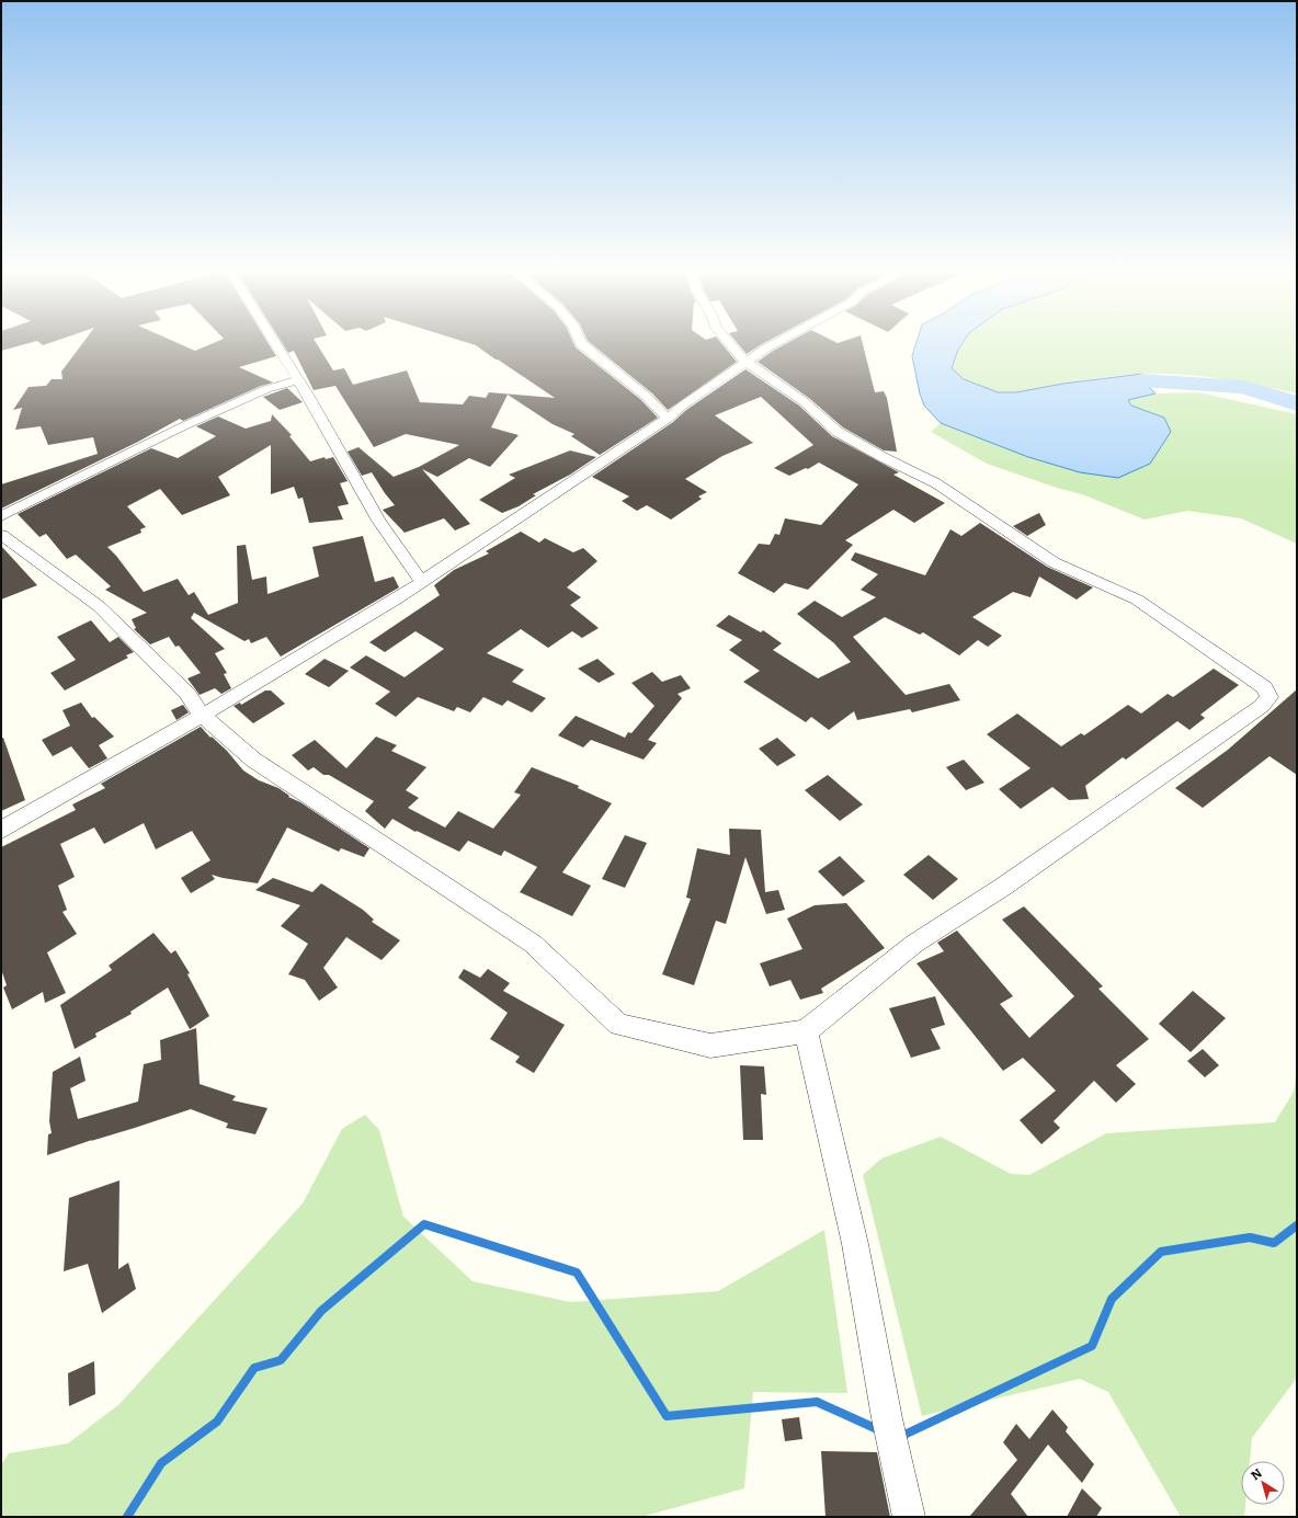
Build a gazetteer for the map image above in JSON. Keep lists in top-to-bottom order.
{
  "north": "top left"
}
